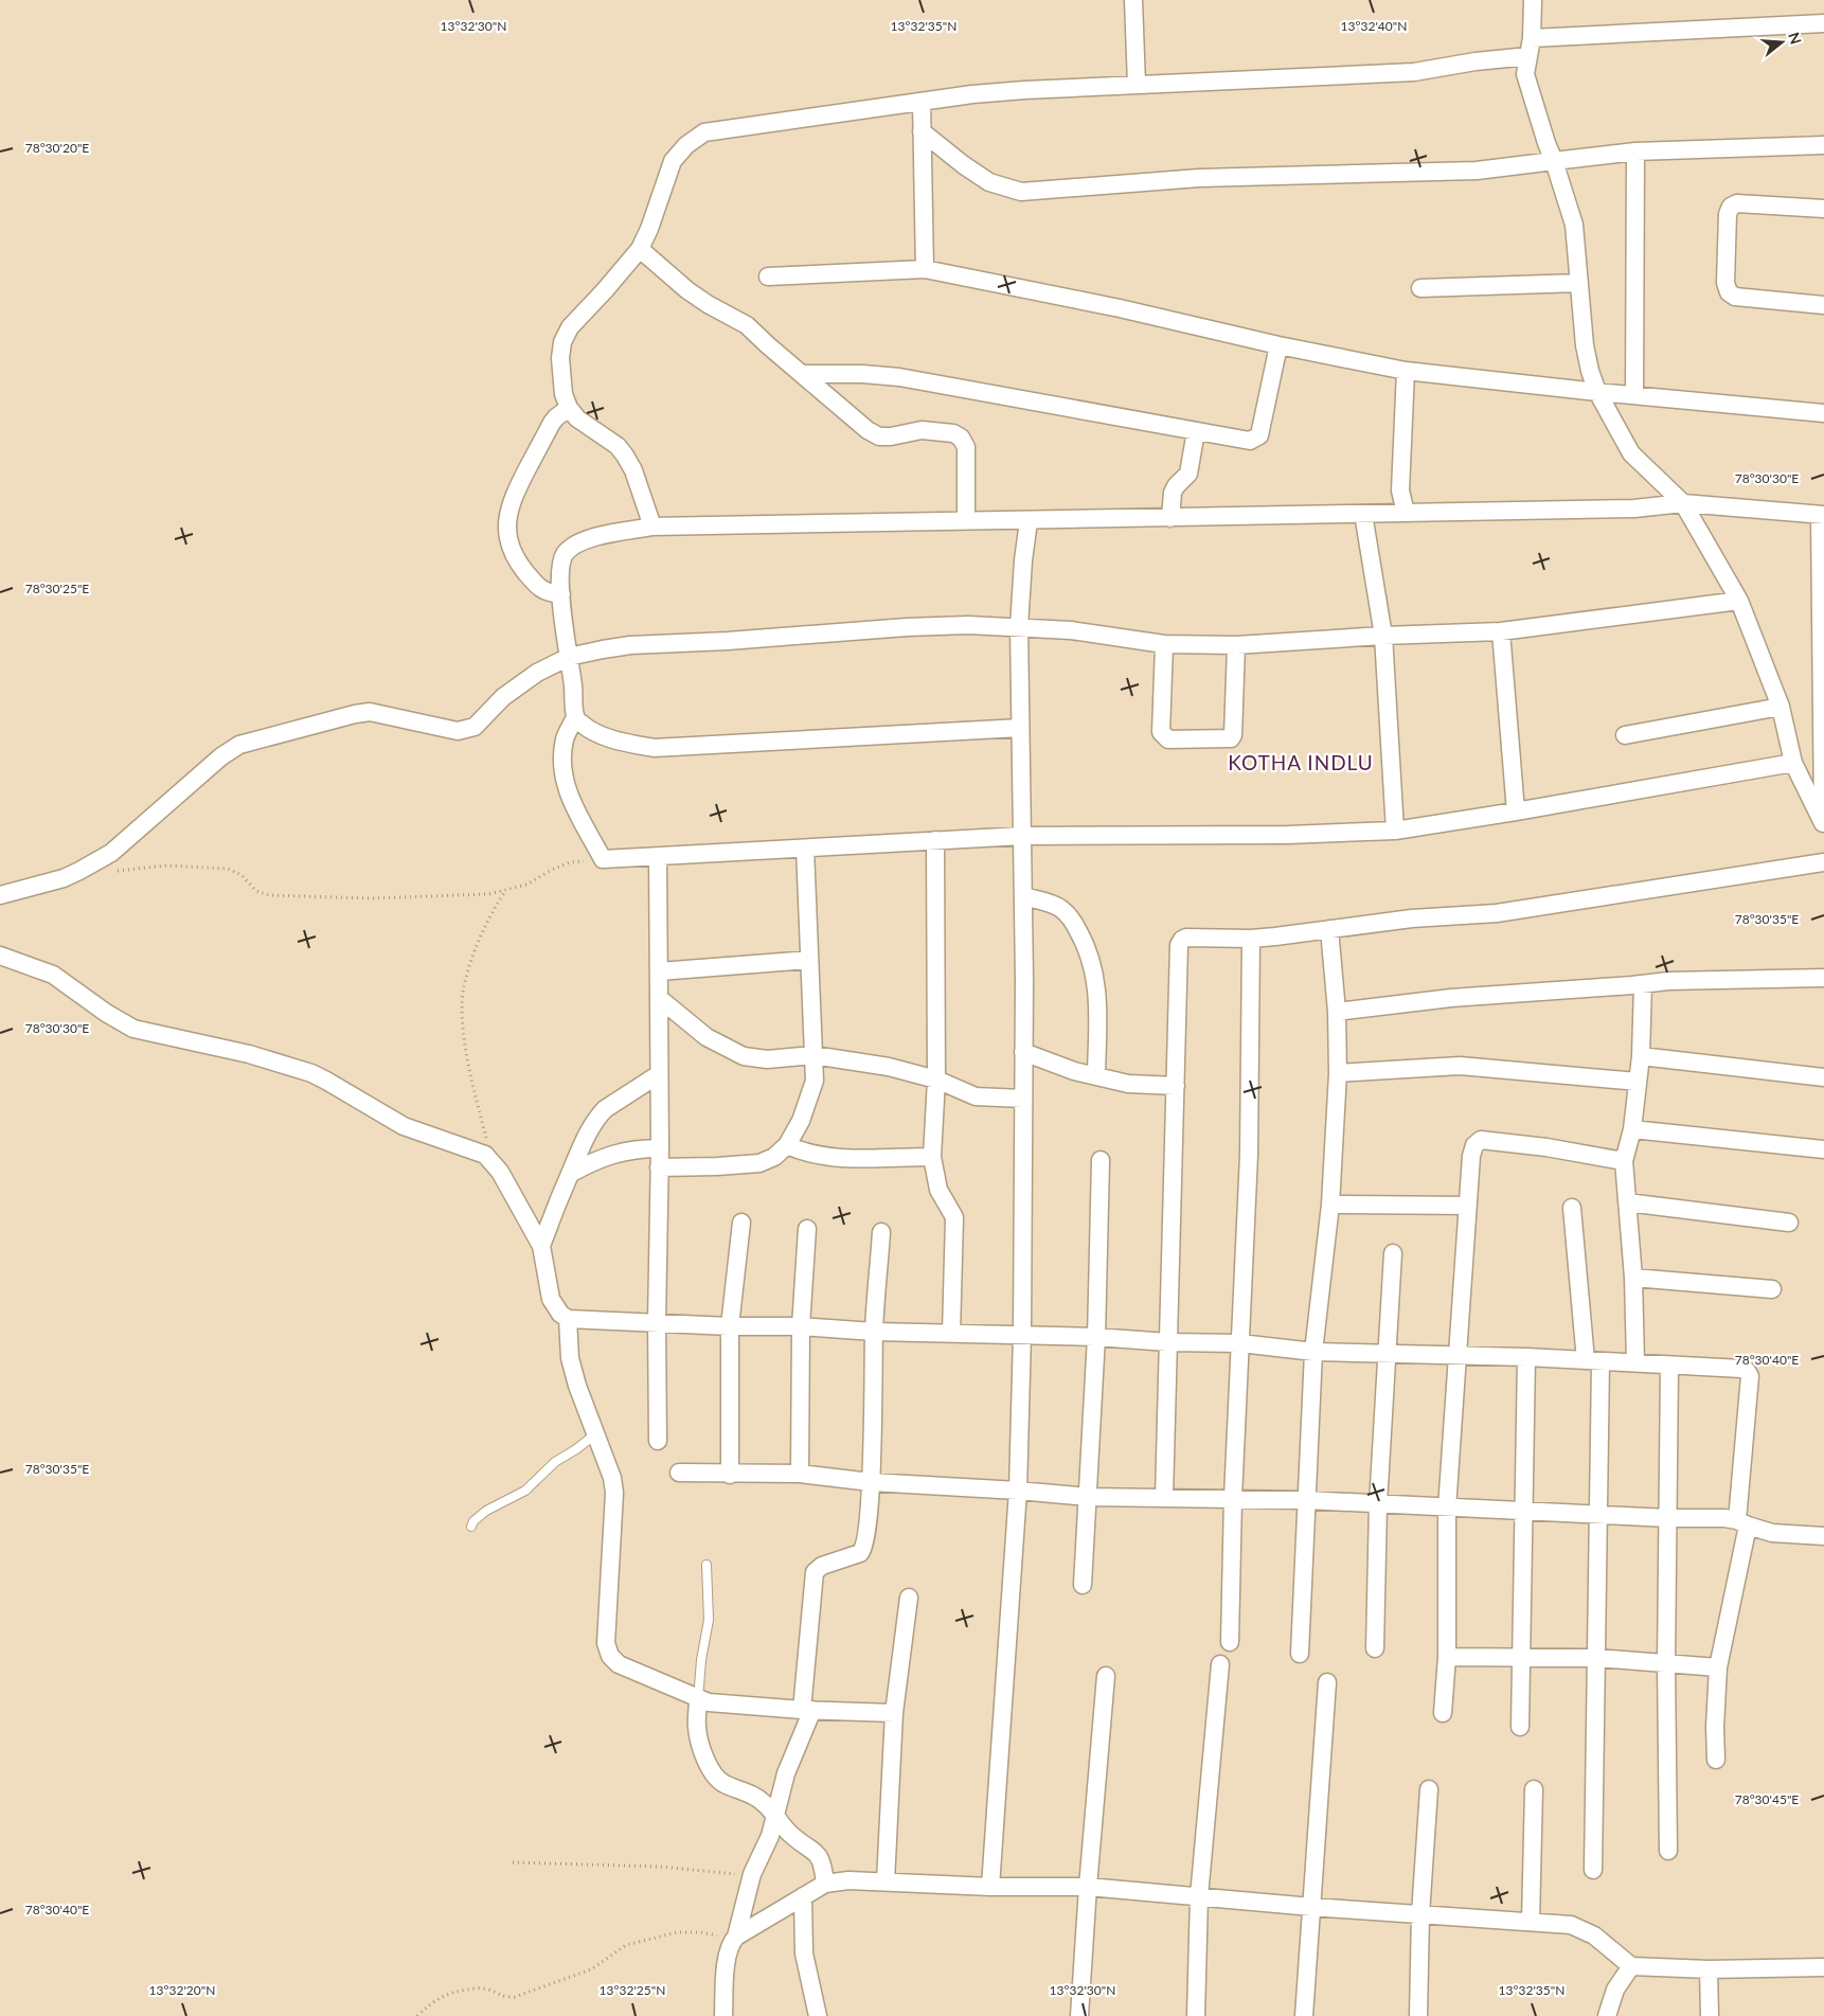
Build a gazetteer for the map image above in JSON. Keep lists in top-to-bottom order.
{
  "districts": ["KOTHA INDLU"],
  "north": "right",
  "coordinates": [
    "13°32'30\"N",
    "13°32'35\"N",
    "13°32'40\"N",
    "78°30'20\"E",
    "78°30'30\"E",
    "78°30'25\"E",
    "78°30'35\"E",
    "78°30'40\"E",
    "78°30'45\"E",
    "13°32'20\"N",
    "13°32'25\"N"
  ]
}
